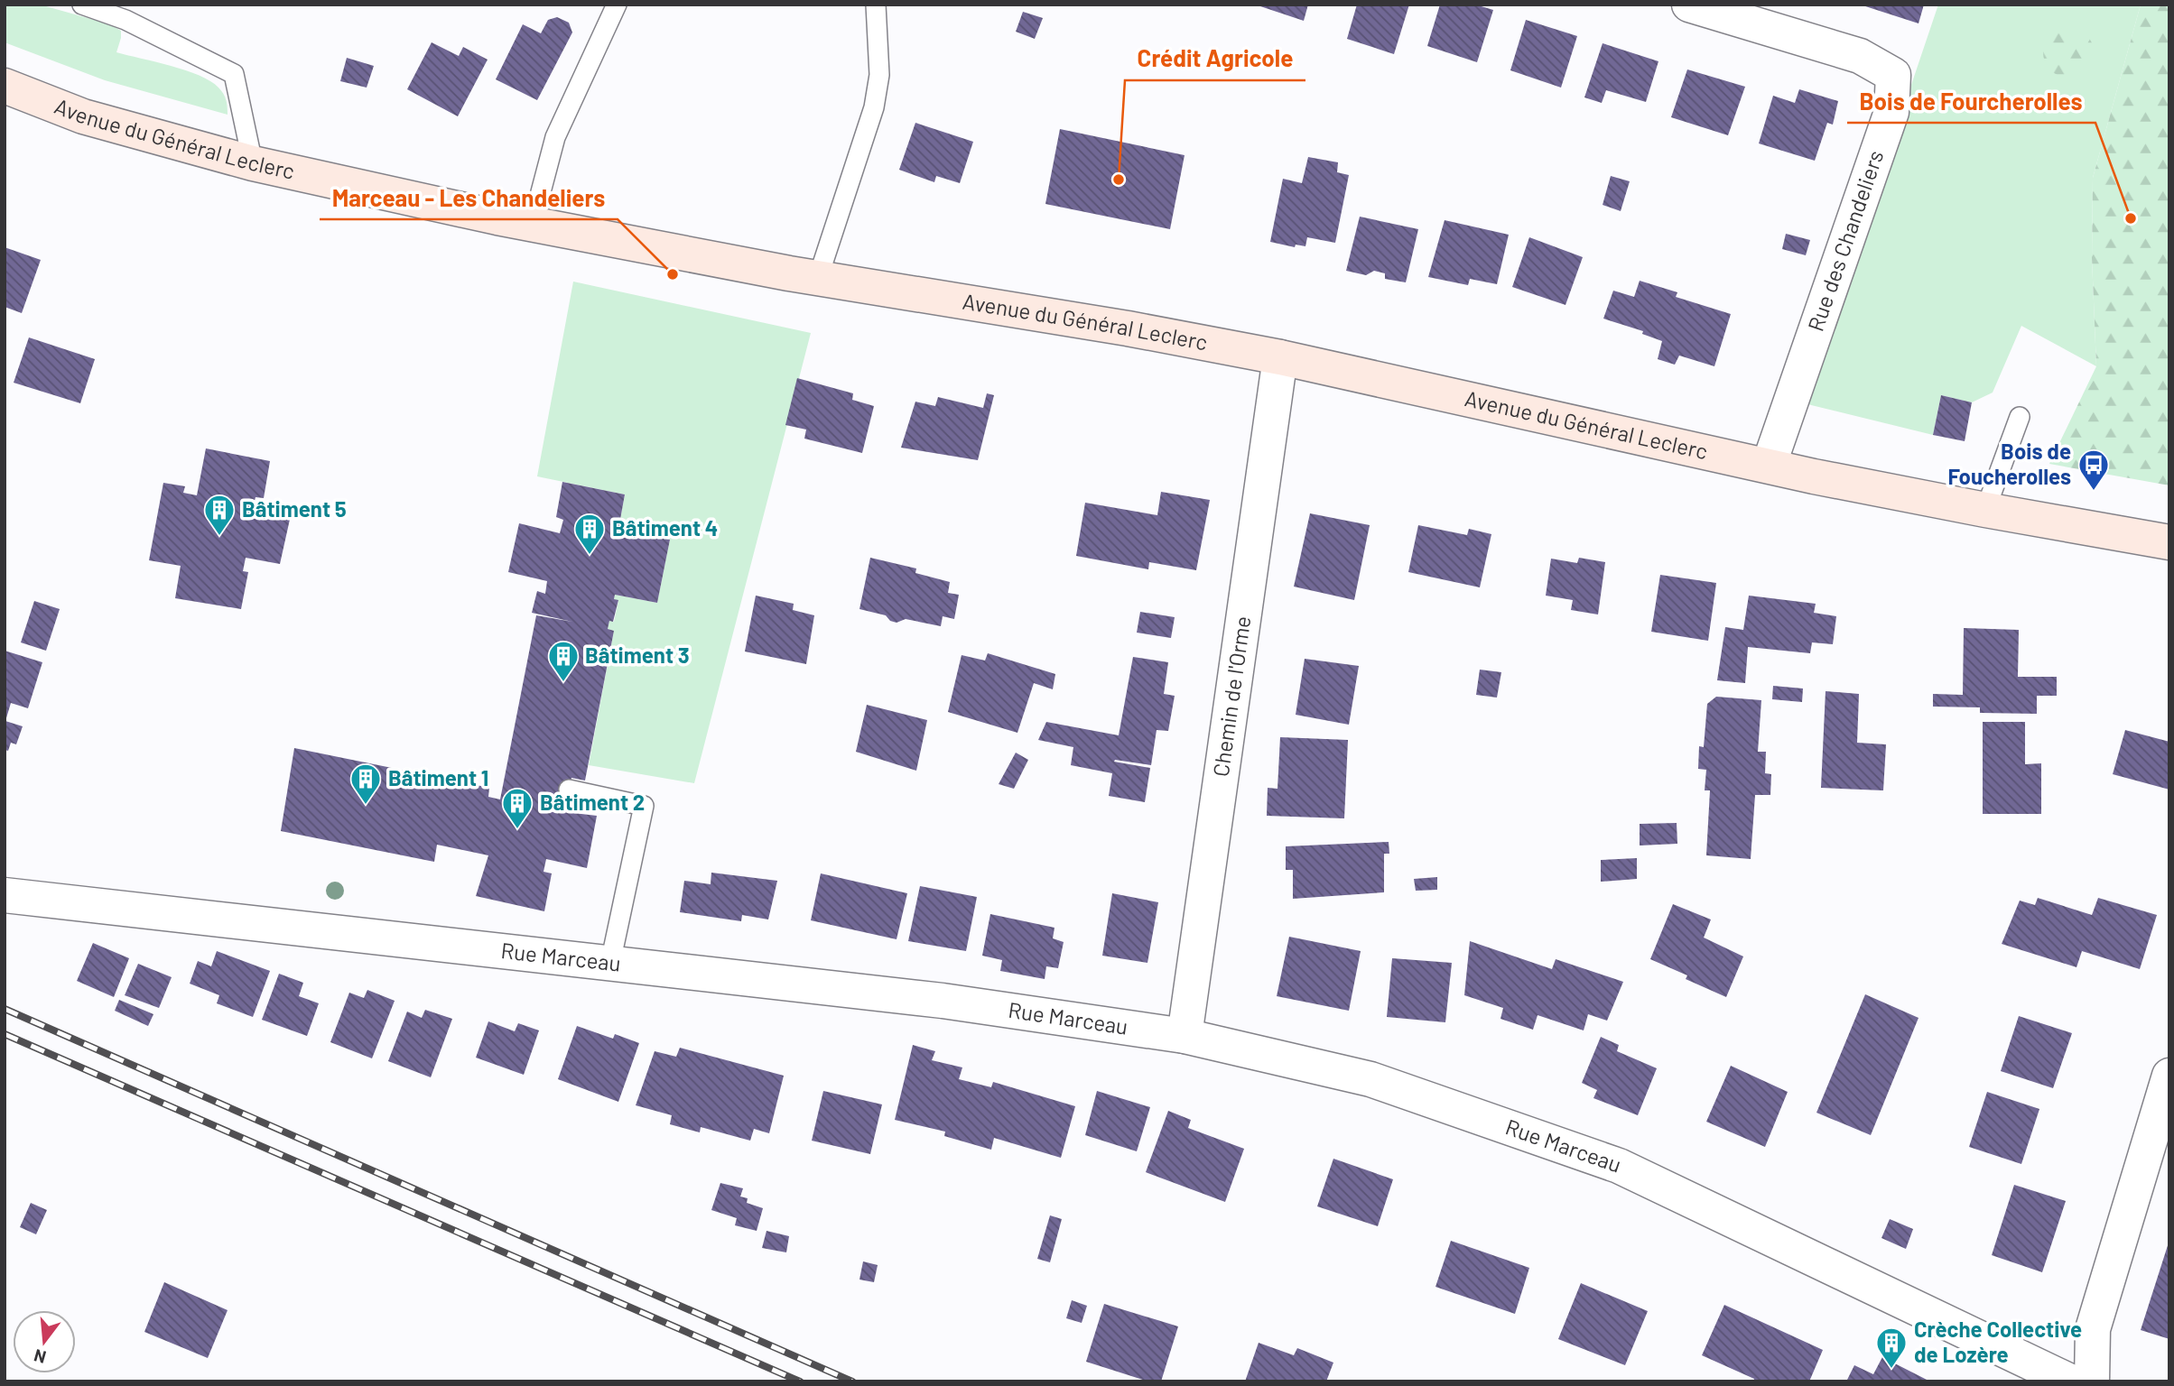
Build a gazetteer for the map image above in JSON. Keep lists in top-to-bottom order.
{
  "streets": {
    "main road": ["Avenue du Général Leclerc"],
    "street": ["Rue des Chandeliers", "Chemin de l'Orme", "Rue Marceau"]
  },
  "crossings": [
    ["Avenue du Général Leclerc", "Rue des Chandeliers"],
    ["Avenue du Général Leclerc", "Chemin de l'Orme"],
    ["Chemin de l'Orme", "Rue Marceau"]
  ],
  "places": {
    "other": ["Crédit Agricole", "Bois de Fourcherolles", "Marceau - Les Chandeliers"],
    "bus stop": ["Bois de Foucherolles"],
    "building": [
      "Bâtiment 5",
      "Bâtiment 4",
      "Bâtiment 3",
      "Bâtiment 1",
      "Bâtiment 2",
      "Crèche Collective de Lozère"
    ]
  },
  "north": "bottom"
}
